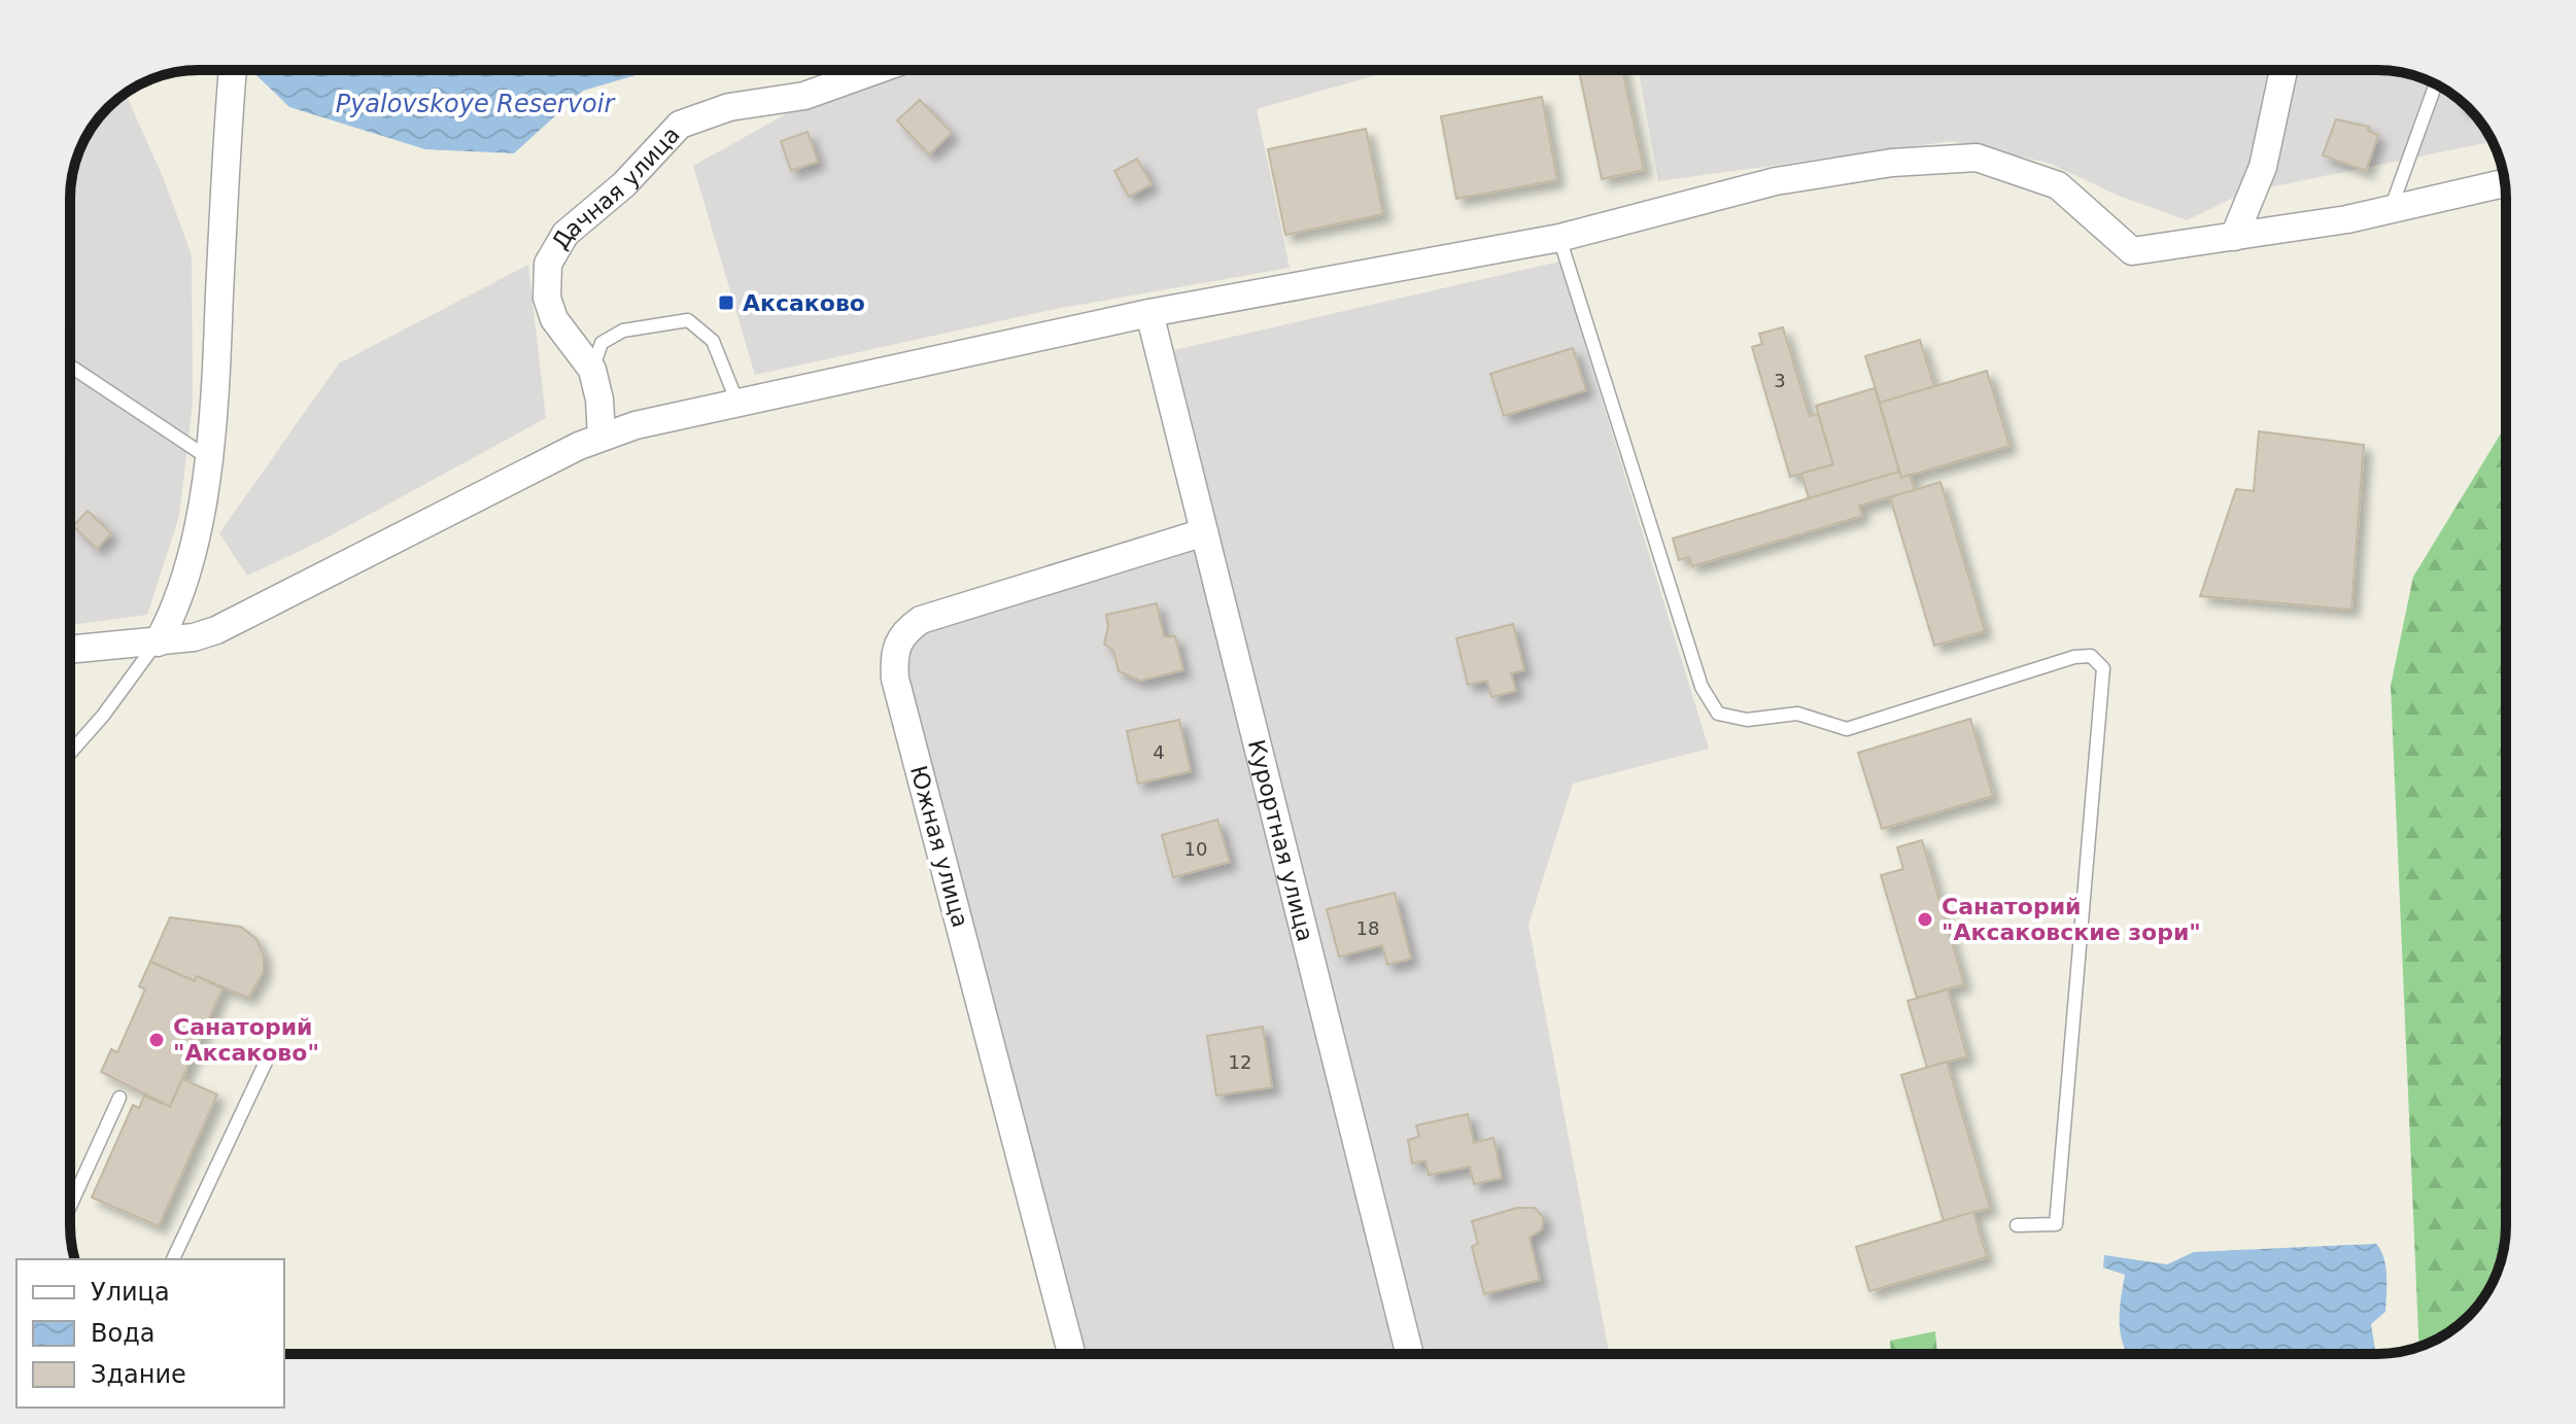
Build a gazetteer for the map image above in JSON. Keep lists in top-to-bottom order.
{
  "streets": {
    "street": ["Дачная улица", "Курортная улица", "Южная улица"]
  },
  "crossings": [
    ["Курортная улица", "Южная улица"]
  ],
  "water": ["Pyalovskoye Reservoir"],
  "places": {
    "transit": ["Аксаково"],
    "other": ["Санаторий \"Аксаковские зори\"", "Санаторий \"Аксаково\""]
  },
  "house_numbers": [
    "3",
    "4",
    "10",
    "18",
    "12"
  ],
  "legend": ["Улица", "Вода", "Здание"]
}
